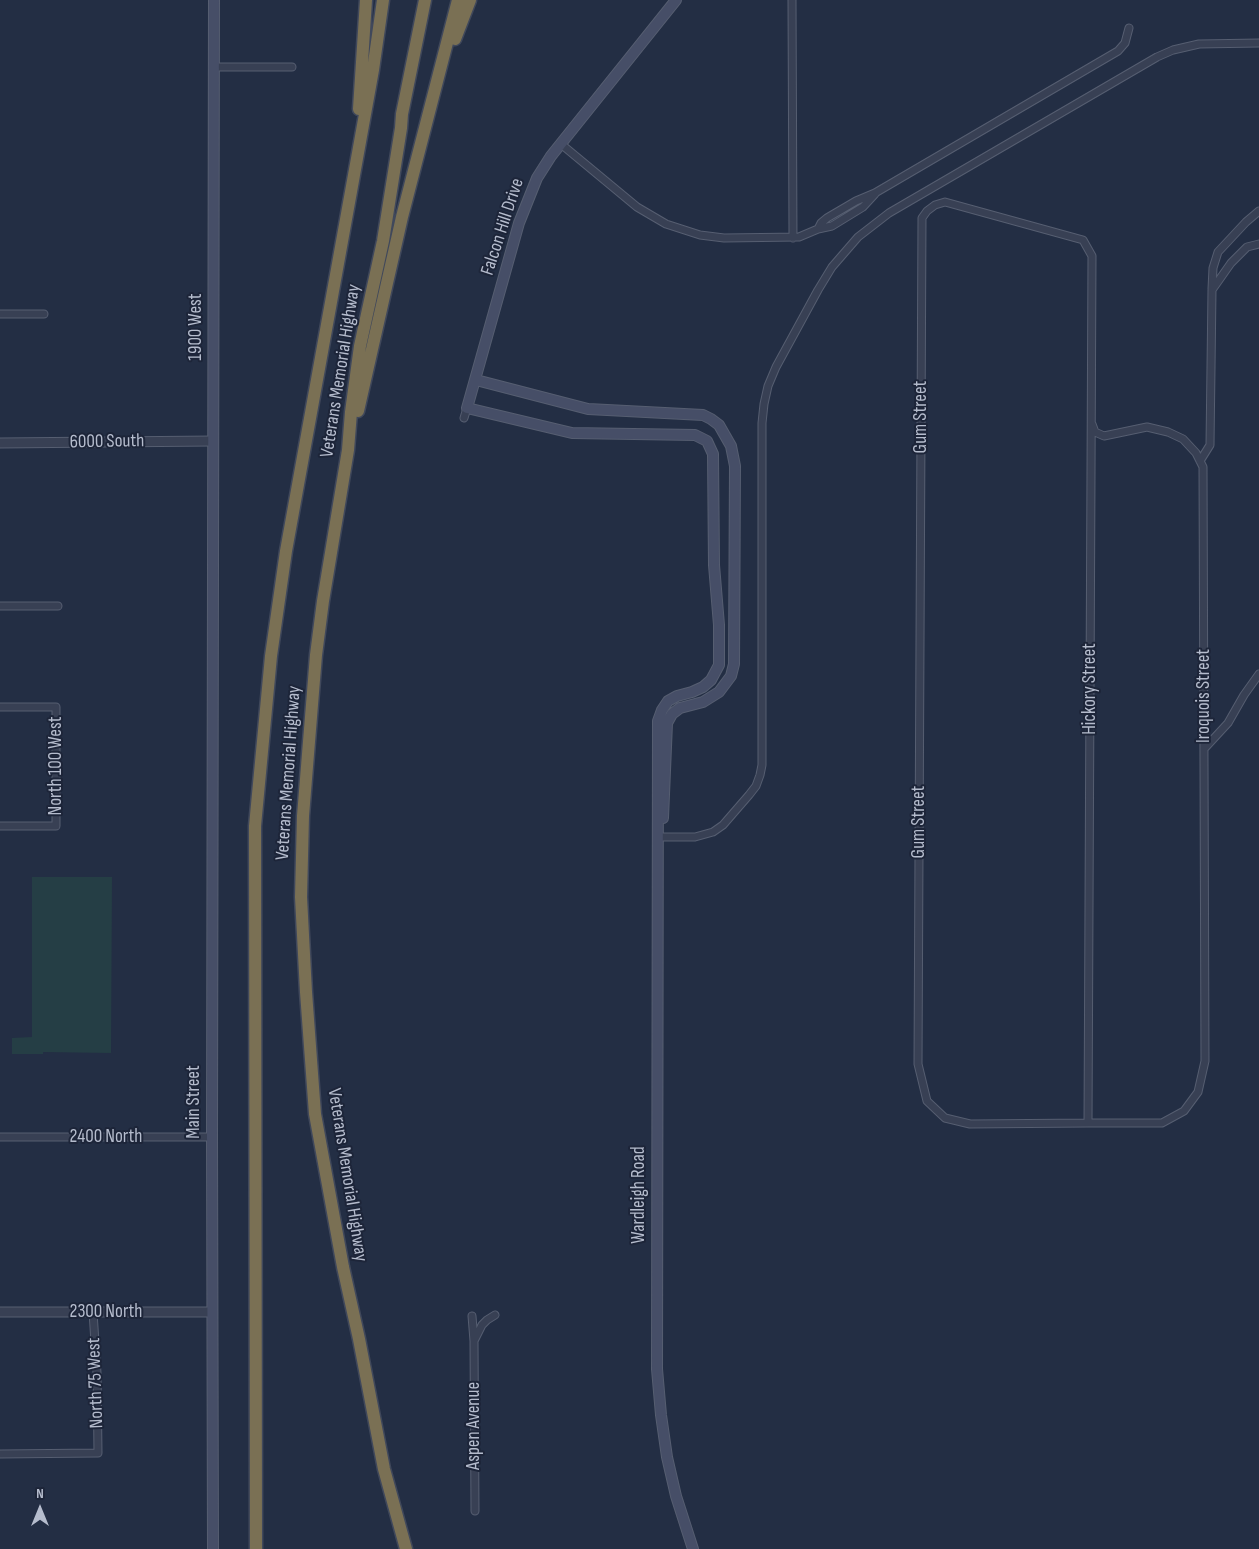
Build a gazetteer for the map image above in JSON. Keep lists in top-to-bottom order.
{
  "streets": {
    "highway": ["Veterans Memorial Highway"],
    "main road": [
      "Falcon Hill Drive",
      "1900 West",
      "Main Street",
      "Wardleigh Road"
    ],
    "street": [
      "Gum Street",
      "6000 South",
      "Hickory Street",
      "Iroquois Street",
      "North 100 West",
      "2400 North",
      "2300 North",
      "North 75 West",
      "Aspen Avenue"
    ]
  },
  "crossings": [
    ["Falcon Hill Drive", "Wardleigh Road"],
    ["1900 West", "6000 South"],
    ["1900 West", "Main Street"],
    ["Gum Street", "Hickory Street"],
    ["Gum Street", "Iroquois Street"],
    ["Hickory Street", "Iroquois Street"],
    ["Main Street", "2400 North"],
    ["Main Street", "2300 North"],
    ["2300 North", "North 75 West"]
  ],
  "north": "top"
}
